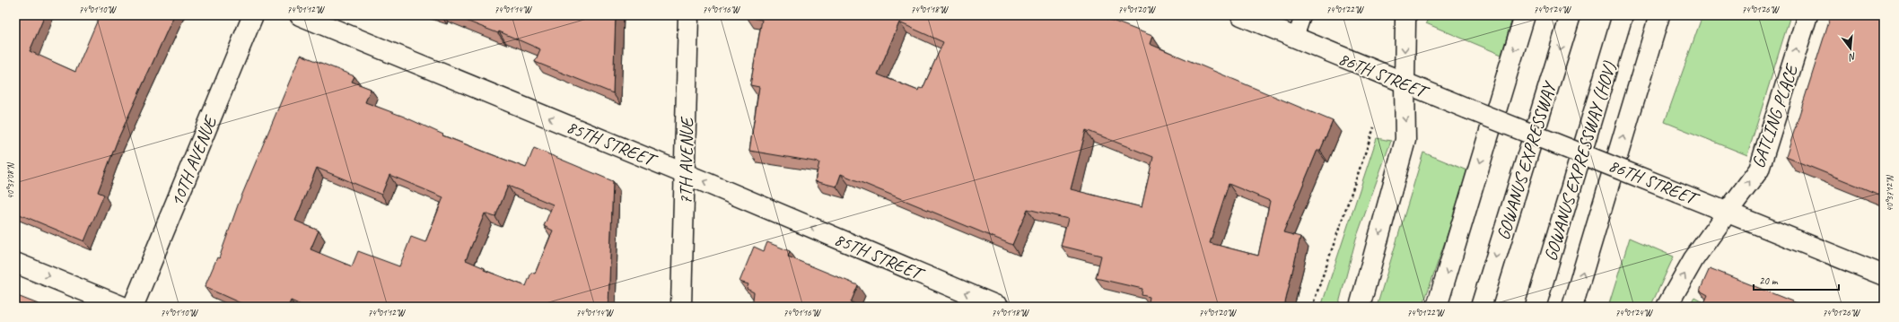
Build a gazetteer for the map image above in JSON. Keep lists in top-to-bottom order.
{
  "streets": {
    "main road": [
      "86TH STREET",
      "GATLING PLACE",
      "85TH STREET",
      "10TH AVENUE",
      "7TH AVENUE",
      "GOWANUS EXPRESSWAY",
      "GOWANUS EXPRESSWAY (HOV)"
    ]
  },
  "crossings": [
    ["86TH STREET", "GATLING PLACE"],
    ["85TH STREET", "7TH AVENUE"]
  ],
  "one_way": ["85TH STREET"],
  "scale_bar": "20 m",
  "north": "bottom",
  "coordinates": [
    "74°01'10\"W",
    "74°01'12\"W",
    "74°01'14\"W",
    "74°01'16\"W",
    "74°01'18\"W",
    "74°01'20\"W",
    "74°01'22\"W",
    "74°01'24\"W",
    "74°01'26\"W",
    "40°37'08\"N",
    "40°37'12\"N"
  ]
}
